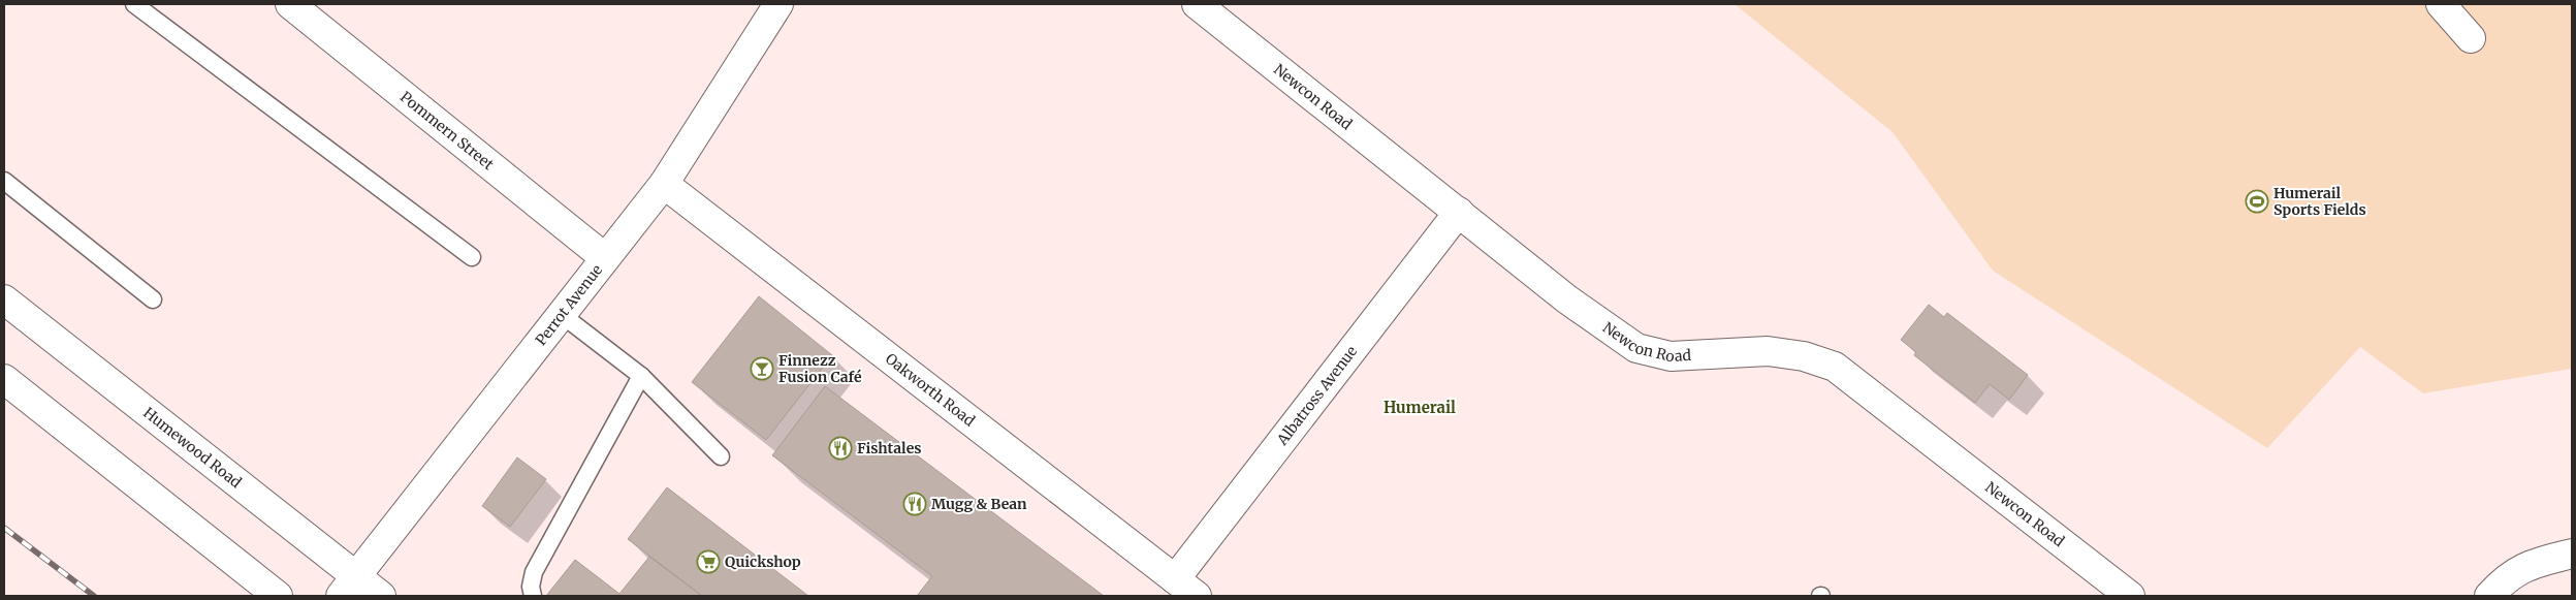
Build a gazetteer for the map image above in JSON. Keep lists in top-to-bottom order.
{
  "streets": {
    "street": [
      "Newcon Road",
      "Pommern Street",
      "Perrot Avenue",
      "Oakworth Road",
      "Albatross Avenue",
      "Humewood Road"
    ]
  },
  "crossings": [
    ["Newcon Road", "Albatross Avenue"],
    ["Pommern Street", "Perrot Avenue"],
    ["Perrot Avenue", "Oakworth Road"],
    ["Perrot Avenue", "Humewood Road"],
    ["Oakworth Road", "Albatross Avenue"]
  ],
  "districts": ["Humerail"],
  "places": {
    "sports": ["Humerail Sports Fields"],
    "bar": ["Finnezz Fusion Café"],
    "restaurant": ["Fishtales", "Mugg & Bean"],
    "supermarket": ["Quickshop"]
  }
}
